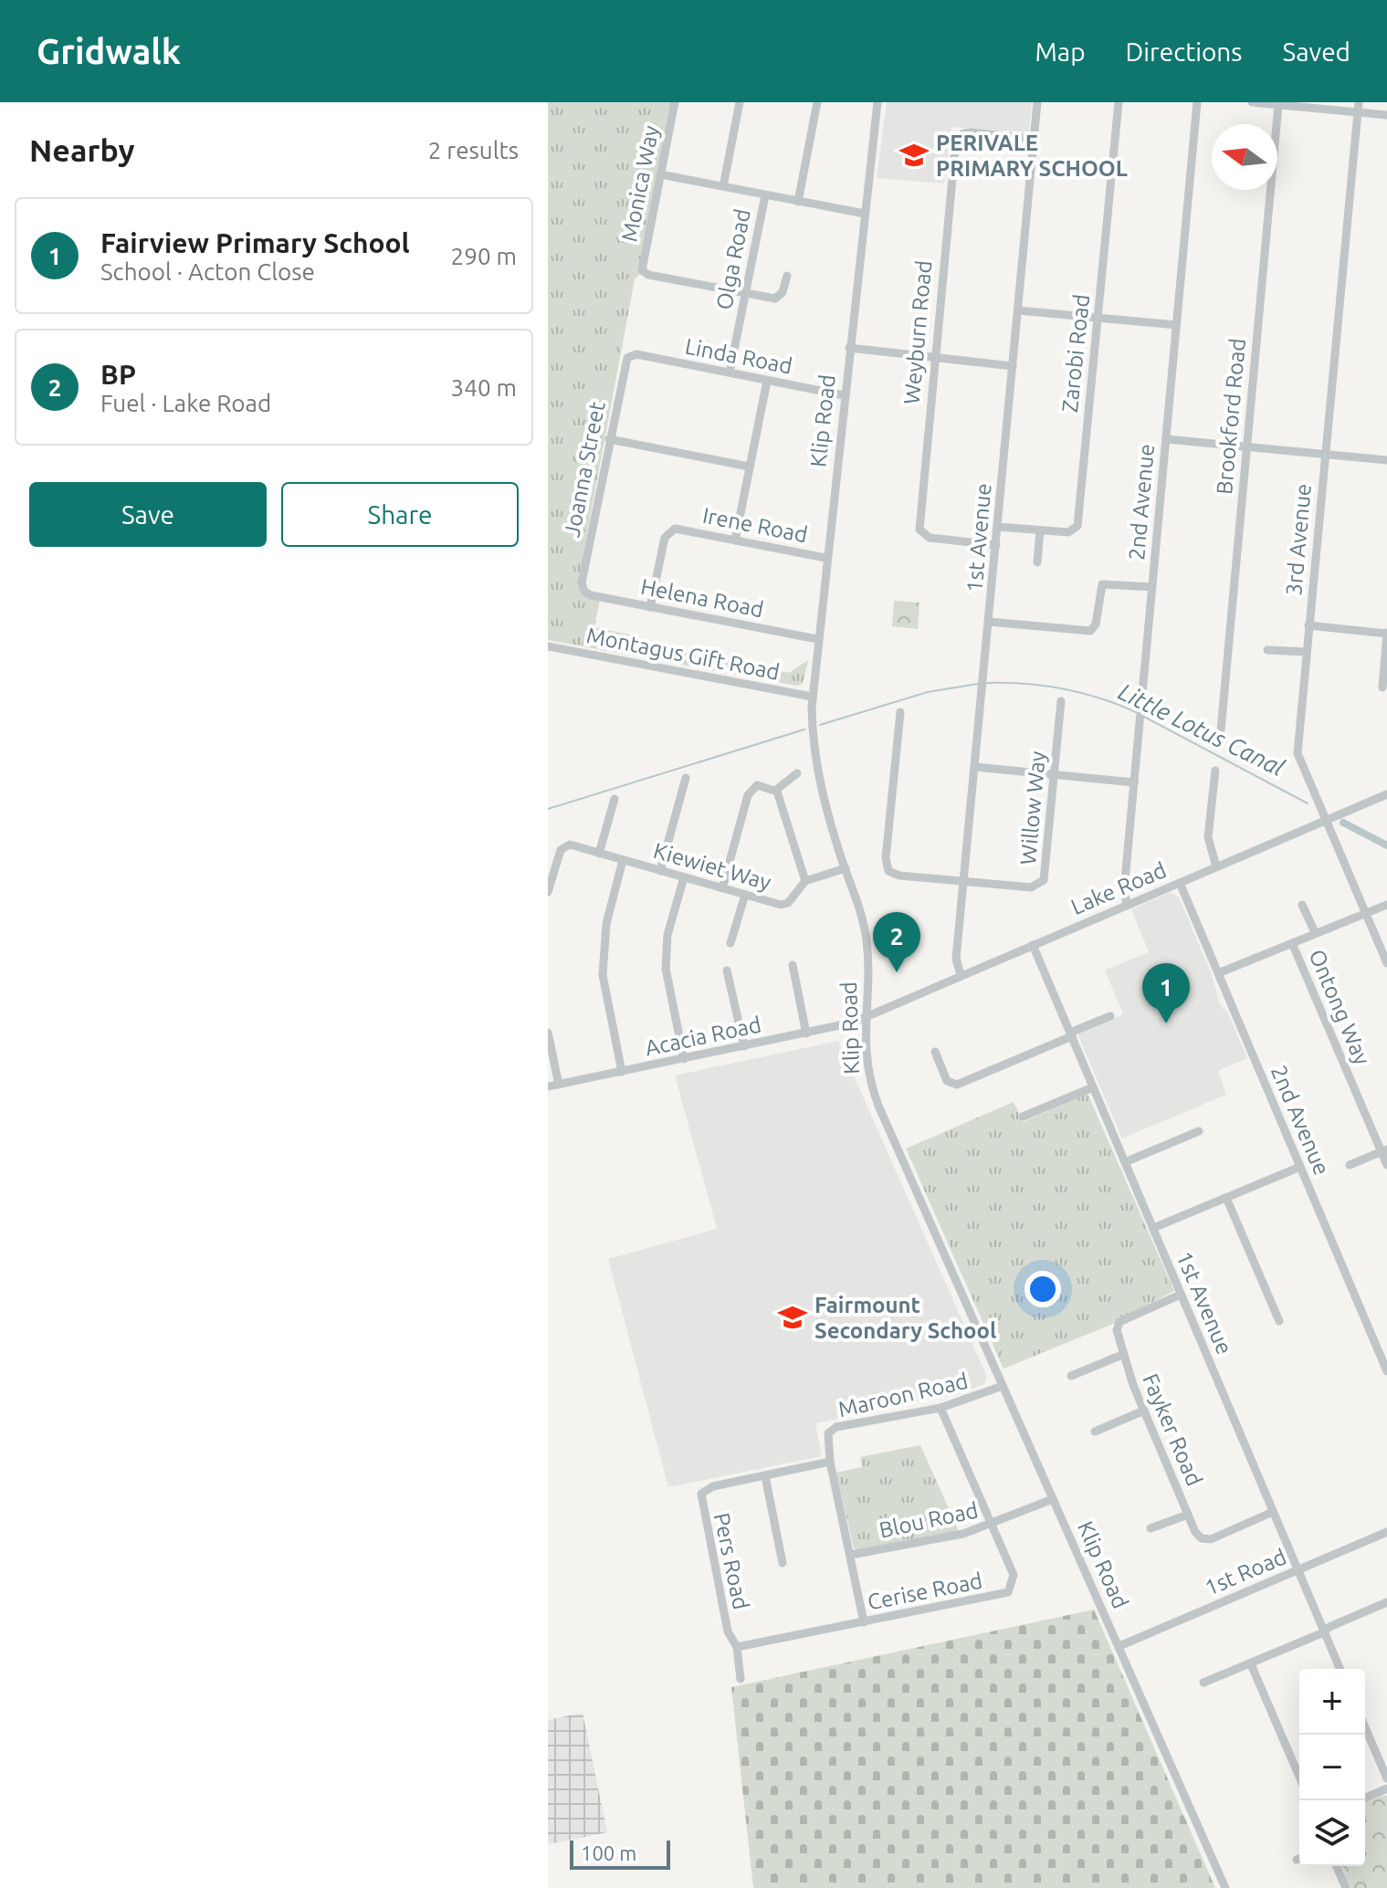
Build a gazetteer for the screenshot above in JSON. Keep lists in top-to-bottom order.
{
  "streets": {
    "street": [
      "Monica Way",
      "Olga Road",
      "Weyburn Road",
      "Zarobi Road",
      "Linda Road",
      "Brookford Road",
      "Klip Road",
      "Joanna Street",
      "2nd Avenue",
      "Irene Road",
      "1st Avenue",
      "3rd Avenue",
      "Helena Road",
      "Montagus Gift Road",
      "Willow Way",
      "Kiewiet Way",
      "Lake Road",
      "Ontong Way",
      "Acacia Road",
      "Maroon Road",
      "Fayker Road",
      "Blou Road",
      "Pers Road",
      "1st Road",
      "Cerise Road"
    ]
  },
  "crossings": [
    ["Monica Way", "Olga Road"],
    ["Olga Road", "Linda Road"],
    ["Weyburn Road", "1st Avenue"],
    ["Zarobi Road", "1st Avenue"],
    ["Linda Road", "Klip Road"],
    ["Linda Road", "Joanna Street"],
    ["Klip Road", "Irene Road"],
    ["Klip Road", "Helena Road"],
    ["Klip Road", "Montagus Gift Road"],
    ["Klip Road", "Kiewiet Way"],
    ["Klip Road", "Lake Road"],
    ["Klip Road", "Acacia Road"],
    ["Klip Road", "Maroon Road"],
    ["Klip Road", "Blou Road"],
    ["Klip Road", "1st Road"],
    ["Joanna Street", "Helena Road"],
    ["2nd Avenue", "Lake Road"],
    ["Irene Road", "Helena Road"],
    ["1st Avenue", "Willow Way"],
    ["1st Avenue", "Lake Road"],
    ["1st Avenue", "Fayker Road"],
    ["1st Avenue", "1st Road"],
    ["3rd Avenue", "Lake Road"],
    ["Lake Road", "Acacia Road"],
    ["Maroon Road", "Blou Road"],
    ["Maroon Road", "Pers Road"],
    ["Maroon Road", "Cerise Road"],
    ["Blou Road", "Cerise Road"],
    ["Pers Road", "Cerise Road"]
  ],
  "water": ["Little Lotus Canal"],
  "places": {
    "school or university": ["PERIVALE PRIMARY SCHOOL", "Fairmount Secondary School"]
  },
  "scale_bar": "100 m",
  "north": "left",
  "page": {
    "header": "Gridwalk",
    "nav": ["Map", "Directions", "Saved"],
    "heading": ["Nearby", "2 results"],
    "list": [
      {
        "mark": "1",
        "name": "Fairview Primary School",
        "note": "School · Acton Close",
        "value": "290 m"
      },
      {
        "mark": "2",
        "name": "BP",
        "note": "Fuel · Lake Road",
        "value": "340 m"
      }
    ],
    "buttons": ["Save", "Share"],
    "pins": ["2", "1"],
    "map_buttons": ["+", "−"],
    "scale": "100 m"
  }
}
